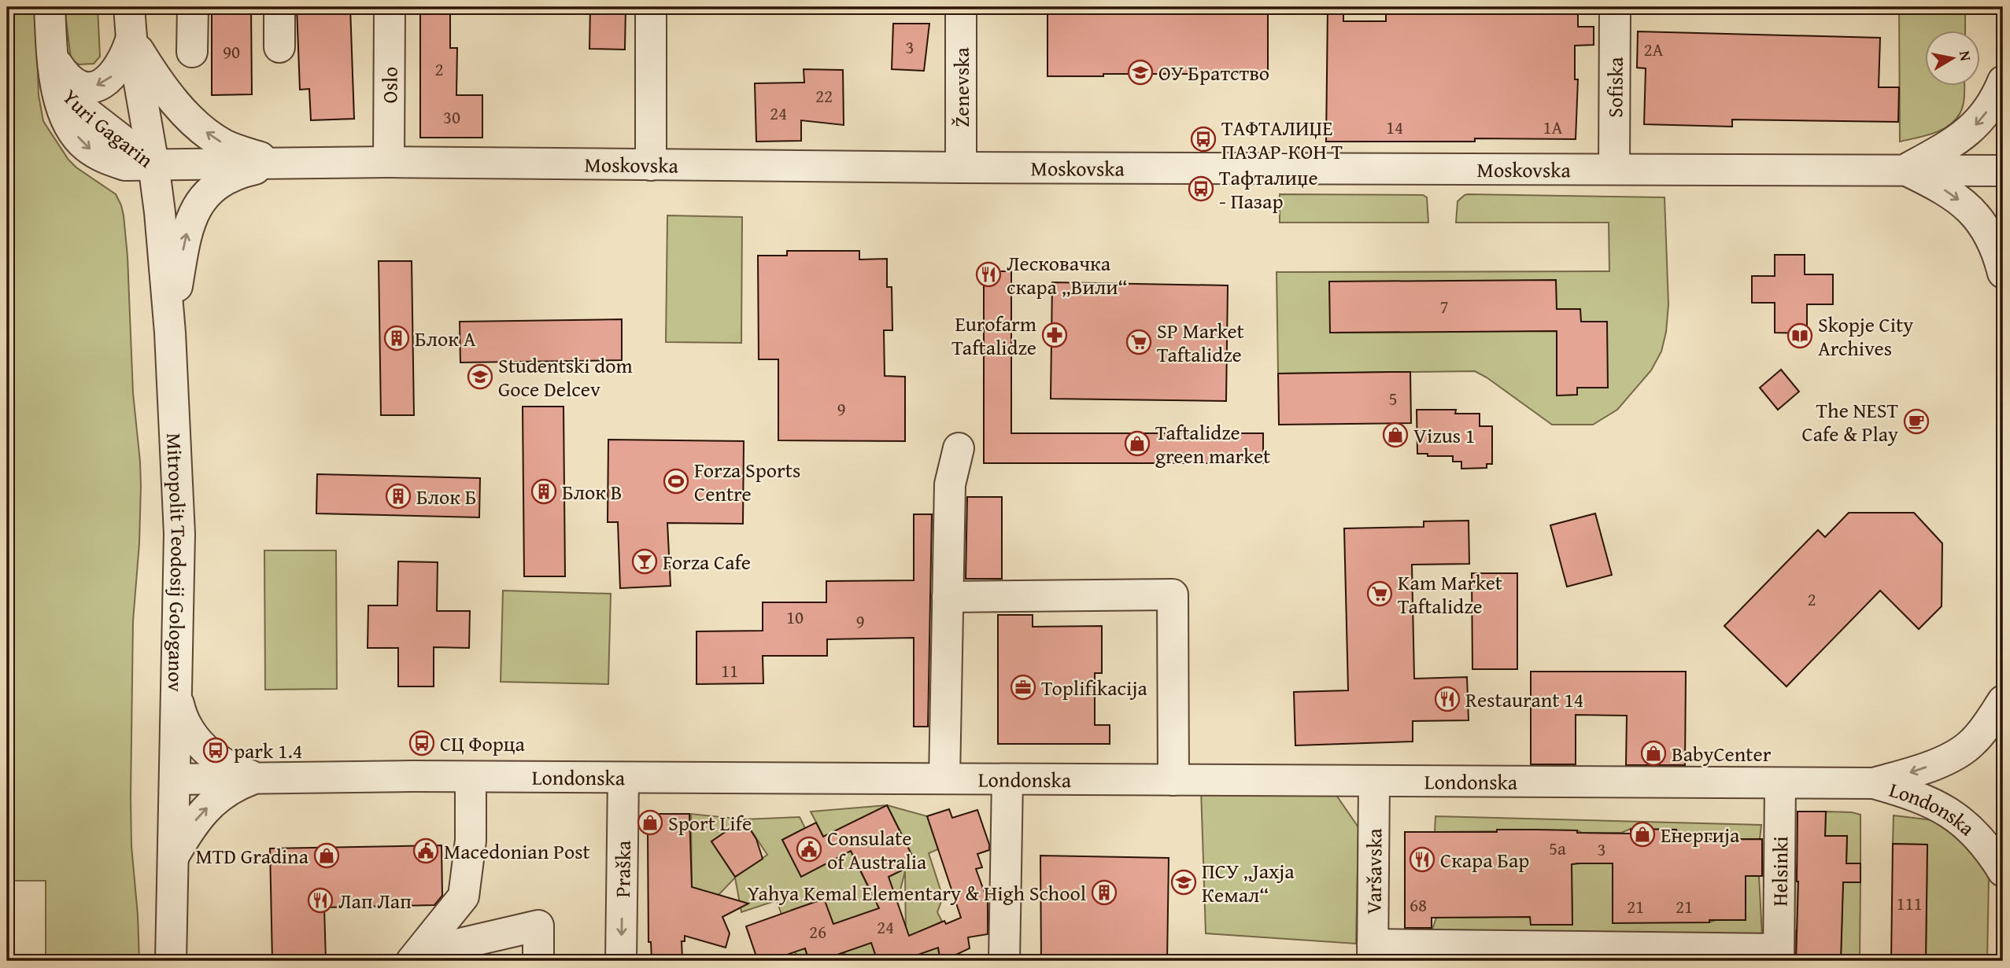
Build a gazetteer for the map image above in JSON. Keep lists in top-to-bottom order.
{
  "streets": {
    "street": [
      "Oslo",
      "Ženevska",
      "Sofiska",
      "Yuri Gagarin",
      "Moskovska",
      "Mitropolit Teodosij Gologanov",
      "Londonska",
      "Praška",
      "Varšavska",
      "Helsinki"
    ]
  },
  "crossings": [
    ["Oslo", "Moskovska"],
    ["Ženevska", "Moskovska"],
    ["Sofiska", "Moskovska"],
    ["Yuri Gagarin", "Moskovska"],
    ["Yuri Gagarin", "Mitropolit Teodosij Gologanov"],
    ["Moskovska", "Mitropolit Teodosij Gologanov"],
    ["Mitropolit Teodosij Gologanov", "Londonska"],
    ["Londonska", "Praška"],
    ["Londonska", "Varšavska"],
    ["Londonska", "Helsinki"]
  ],
  "places": {
    "school or university": ["ОУ Братство", "Studentski dom Goce Delcev", "ПСУ „Јахја Кемал“"],
    "bus stop": [
      "ТАФТАЛИЏЕ ПАЗАР-КОН Т",
      "Тафталиџе - Пазар",
      "СЦ Форца",
      "park 1.4"
    ],
    "restaurant": [
      "Лесковачка скара „Вили“",
      "Restaurant 14",
      "Скара Бар",
      "Лап Лап"
    ],
    "pharmacy": ["Eurofarm Taftalidze"],
    "library": ["Skopje City Archives"],
    "building": [
      "Блок А",
      "Блок В",
      "Блок Б",
      "Yahya Kemal Elementary & High School"
    ],
    "supermarket": ["SP Market Taftalidze", "Kam Market Taftalidze"],
    "cafe": ["The NEST Cafe & Play"],
    "shop": [
      "Vizus 1",
      "Taftalidze green market",
      "BabyCenter",
      "Sport Life",
      "Енергија",
      "MTD Gradina"
    ],
    "sports": ["Forza Sports Centre"],
    "bar": ["Forza Cafe"],
    "office": ["Toplifikacija"],
    "public building": ["Consulate of Australia", "Macedonian Post"]
  },
  "house_numbers": [
    "3",
    "2А",
    "90",
    "2",
    "22",
    "24",
    "30",
    "14",
    "1А",
    "7",
    "5",
    "9",
    "2",
    "10",
    "9",
    "11",
    "5a",
    "3",
    "111",
    "68",
    "21",
    "21",
    "24",
    "26"
  ],
  "north": "right"
}
